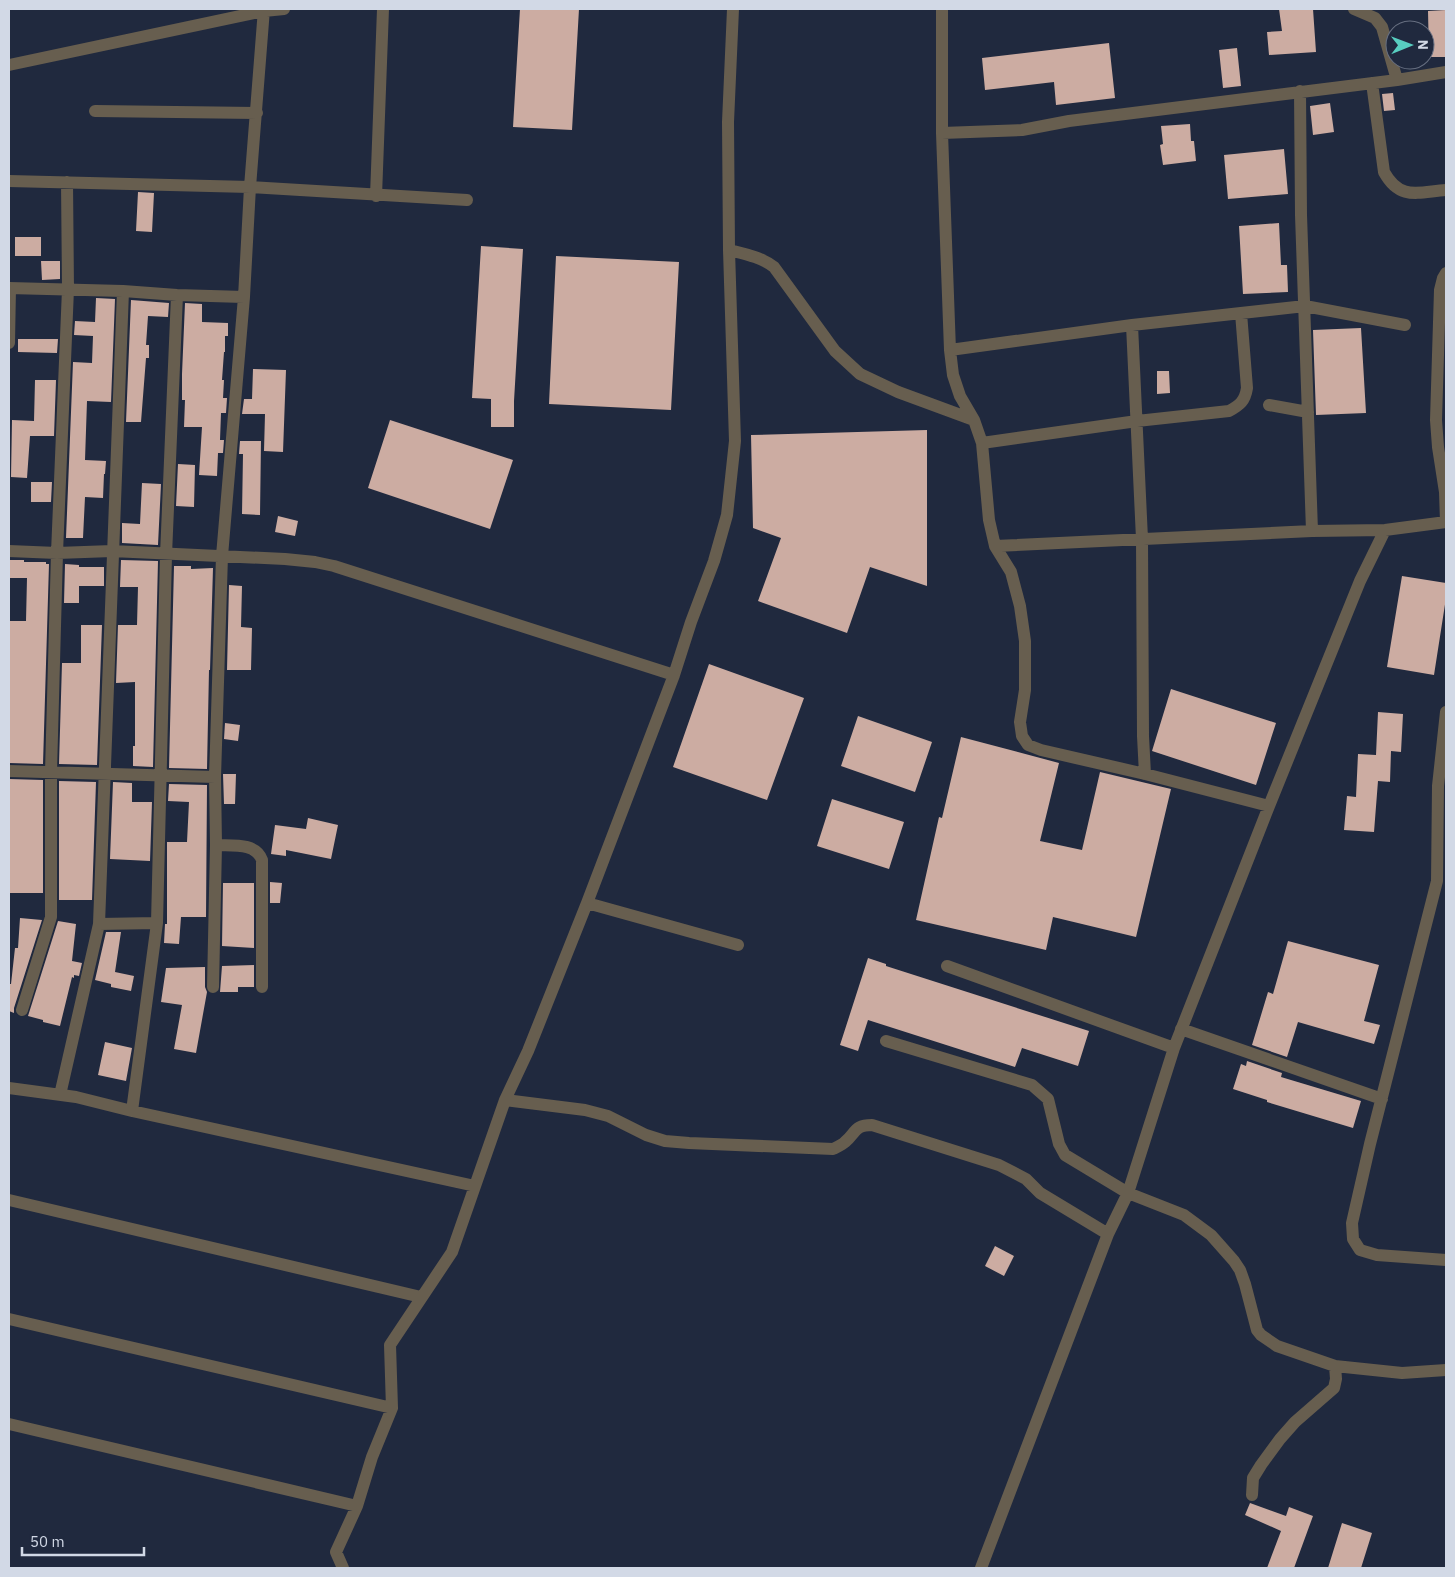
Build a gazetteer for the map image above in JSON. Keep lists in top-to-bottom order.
{
  "scale_bar": "50 m",
  "north": "right"
}
